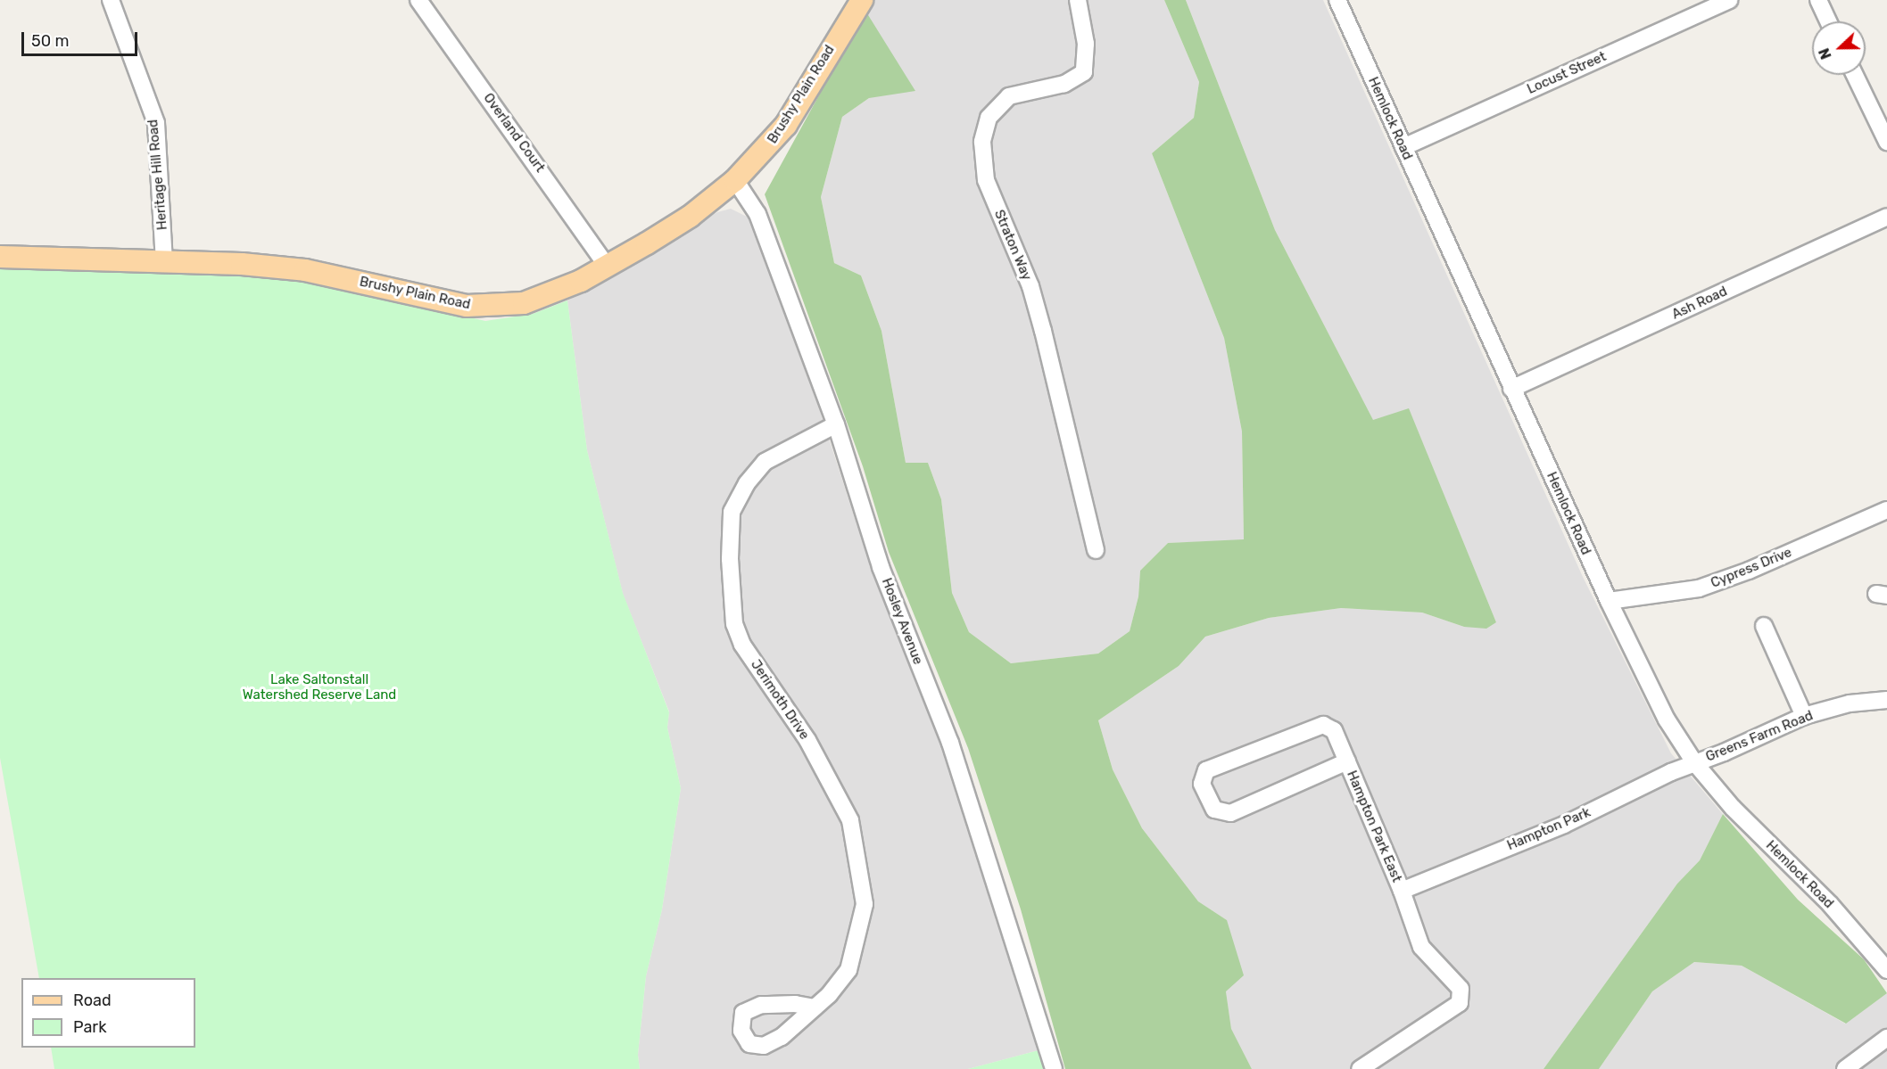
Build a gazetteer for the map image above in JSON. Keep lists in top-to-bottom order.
{
  "streets": {
    "main road": ["Brushy Plain Road"],
    "street": [
      "Locust Street",
      "Hemlock Road",
      "Overland Court",
      "Heritage Hill Road",
      "Straton Way",
      "Ash Road",
      "Cypress Drive",
      "Hosley Avenue",
      "Jerimoth Drive",
      "Greens Farm Road",
      "Hampton Park East",
      "Hampton Park"
    ]
  },
  "crossings": [
    ["Locust Street", "Hemlock Road"],
    ["Brushy Plain Road", "Overland Court"],
    ["Brushy Plain Road", "Heritage Hill Road"],
    ["Brushy Plain Road", "Hosley Avenue"],
    ["Hemlock Road", "Ash Road"],
    ["Hemlock Road", "Cypress Drive"],
    ["Hemlock Road", "Greens Farm Road"],
    ["Hemlock Road", "Hampton Park"],
    ["Hosley Avenue", "Jerimoth Drive"],
    ["Greens Farm Road", "Hampton Park"],
    ["Hampton Park East", "Hampton Park"]
  ],
  "parks": ["Lake Saltonstall Watershed Reserve Land"],
  "legend": ["Road", "Park"],
  "scale_bar": "50 m",
  "north": "left"
}
